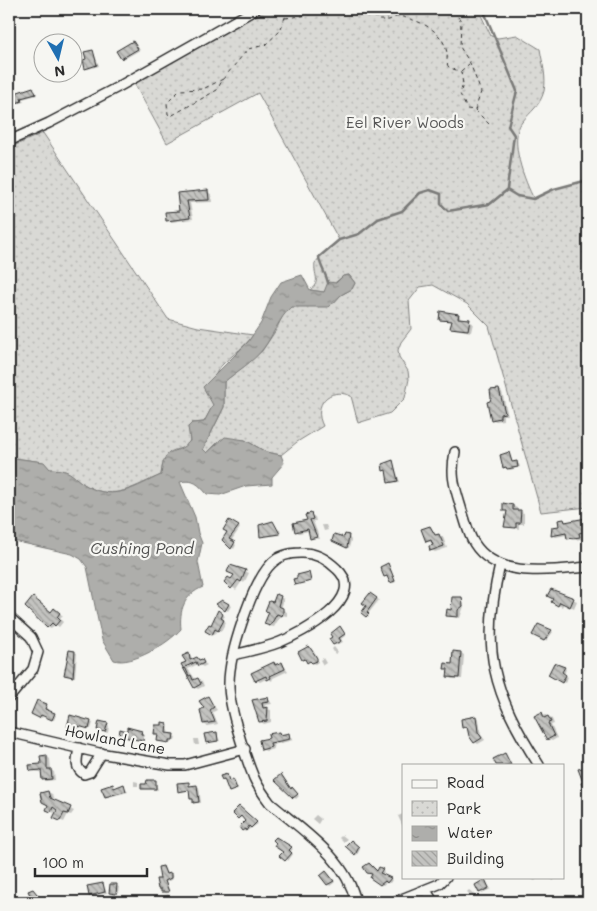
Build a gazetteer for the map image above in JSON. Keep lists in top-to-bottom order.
{
  "streets": {
    "street": ["Howland Lane"]
  },
  "water": ["Cushing Pond"],
  "parks": ["Eel River Woods"],
  "legend": [
    "Road",
    "Park",
    "Water",
    "Building"
  ],
  "scale_bar": "100 m",
  "north": "bottom"
}
